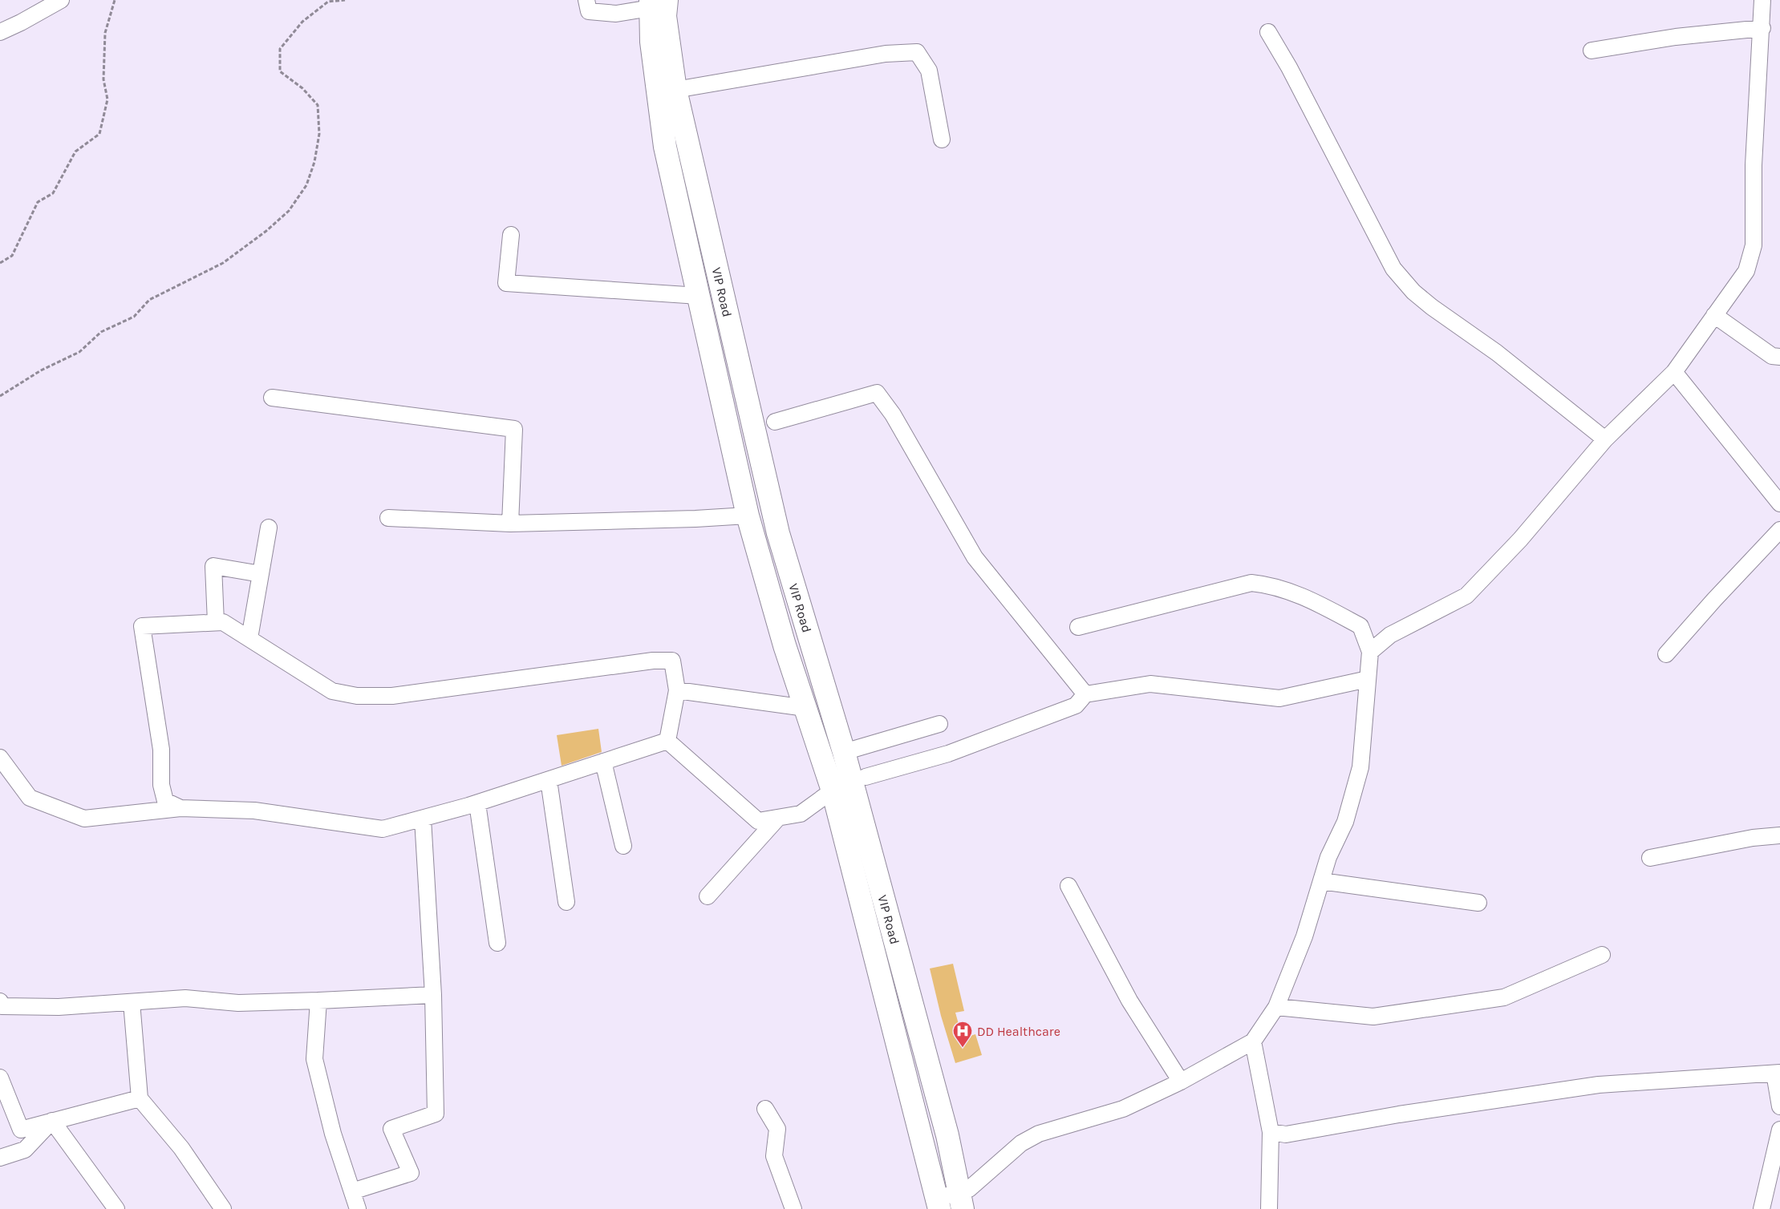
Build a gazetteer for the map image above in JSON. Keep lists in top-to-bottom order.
{
  "streets": {
    "main road": ["VIP Road"]
  },
  "places": {
    "hospital": ["DD Healthcare"]
  }
}
